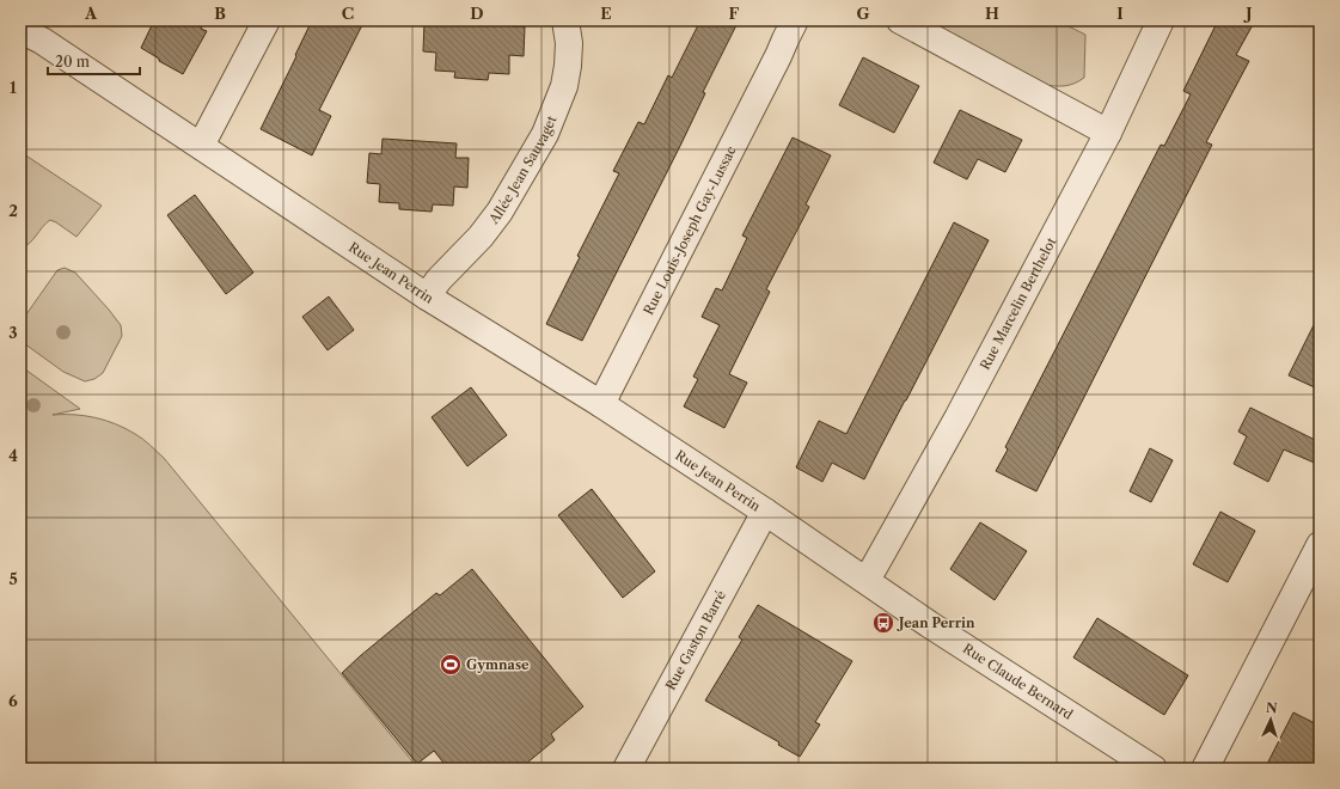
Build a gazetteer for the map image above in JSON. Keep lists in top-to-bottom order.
{
  "streets": {
    "street": [
      "Allée Jean Sauvaget",
      "Rue Louis-Joseph Gay-Lussac",
      "Rue Jean Perrin",
      "Rue Marcelin Berthelot",
      "Rue Gaston Barré",
      "Rue Claude Bernard"
    ]
  },
  "crossings": [
    ["Allée Jean Sauvaget", "Rue Jean Perrin"],
    ["Rue Louis-Joseph Gay-Lussac", "Rue Jean Perrin"],
    ["Rue Jean Perrin", "Rue Gaston Barré"],
    ["Rue Jean Perrin", "Rue Claude Bernard"],
    ["Rue Marcelin Berthelot", "Rue Claude Bernard"],
    ["Rue Gaston Barré", "Rue Claude Bernard"]
  ],
  "places": {
    "bus stop": ["Jean Perrin"],
    "sports": ["Gymnase"]
  },
  "scale_bar": "20 m",
  "north": "top",
  "grid": {
    "columns": [
      "A",
      "B",
      "C",
      "D",
      "E",
      "F",
      "G",
      "H",
      "I",
      "J"
    ],
    "rows": [
      "1",
      "2",
      "3",
      "4",
      "5",
      "6"
    ]
  }
}
